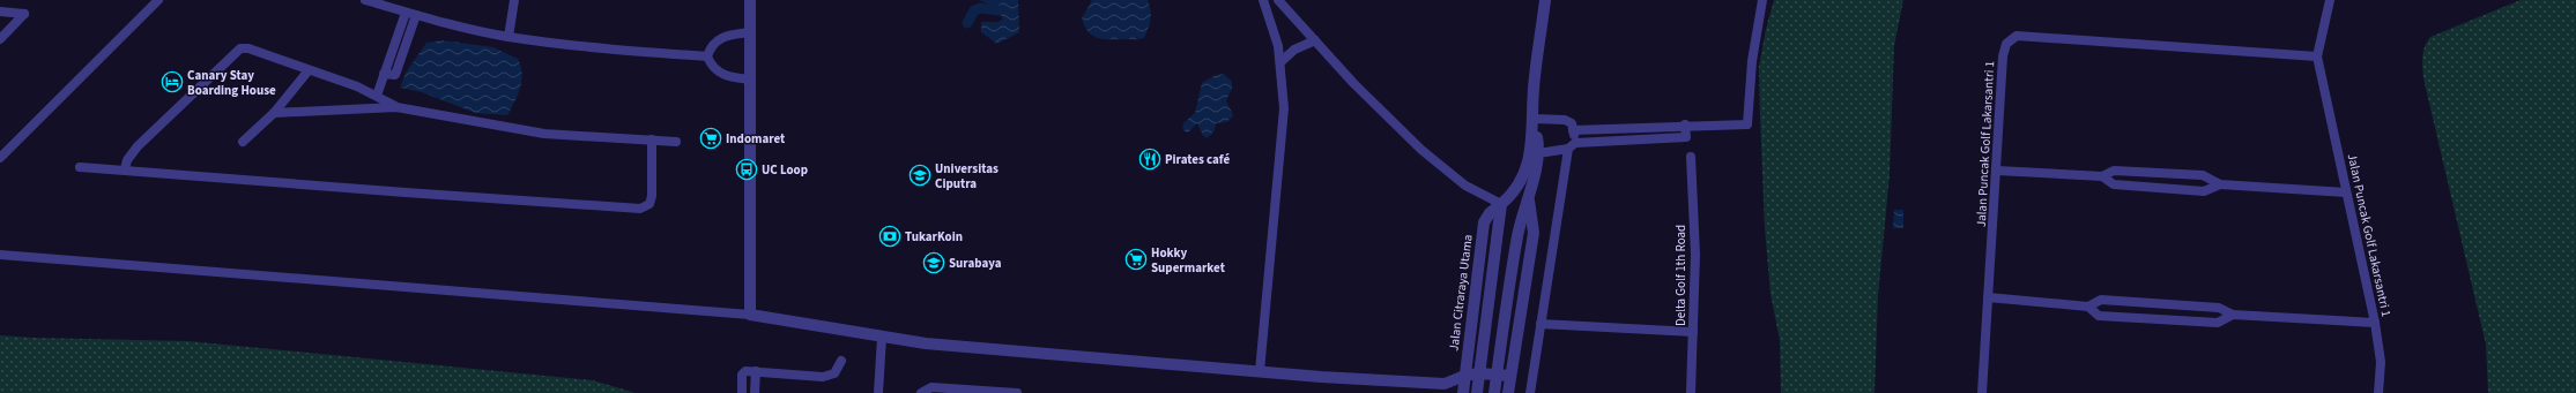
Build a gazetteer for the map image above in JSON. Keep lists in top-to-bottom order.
{
  "streets": {
    "street": ["Jalan Puncak Golf Lakarsantri 1", "Delta Golf 1th Road", "Jalan Citraraya Utama"]
  },
  "places": {
    "hotel": ["Canary Stay Boarding House"],
    "supermarket": ["Indomaret", "Hokky Supermarket"],
    "restaurant": ["Pirates café"],
    "bus stop": ["UC Loop"],
    "school or university": ["Universitas Ciputra", "Surabaya"],
    "bank": ["TukarKoin"]
  }
}
